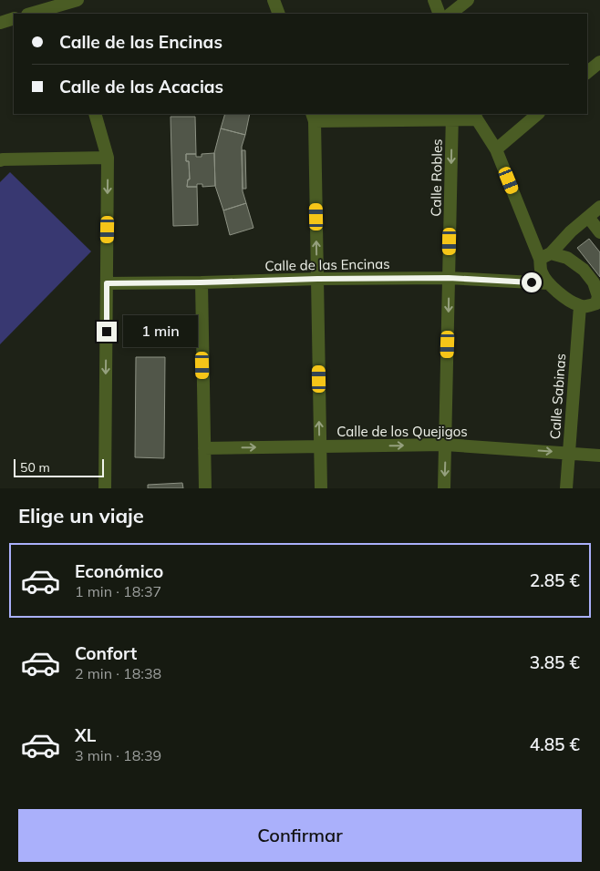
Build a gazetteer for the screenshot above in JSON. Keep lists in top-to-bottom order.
{
  "streets": {
    "street": [
      "Calle Robles",
      "Calle de las Encinas",
      "Calle Sabinas",
      "Calle de los Quejigos"
    ]
  },
  "crossings": [
    ["Calle Robles", "Calle de las Encinas"],
    ["Calle Robles", "Calle de los Quejigos"],
    ["Calle Sabinas", "Calle de los Quejigos"]
  ],
  "one_way": ["Calle Robles", "Calle de los Quejigos"],
  "scale_bar": "50 m",
  "page": {
    "banner": ["Calle de las Encinas", "Calle de las Acacias"],
    "bubble": "1 min",
    "scale": "50 m",
    "heading": "Elige un viaje",
    "list": [
      {
        "name": "Económico",
        "note": "1 min · 18:37",
        "value": "2.85 €"
      },
      {
        "name": "Confort",
        "note": "2 min · 18:38",
        "value": "3.85 €"
      },
      {
        "name": "XL",
        "note": "3 min · 18:39",
        "value": "4.85 €"
      }
    ],
    "buttons": "Confirmar"
  }
}
